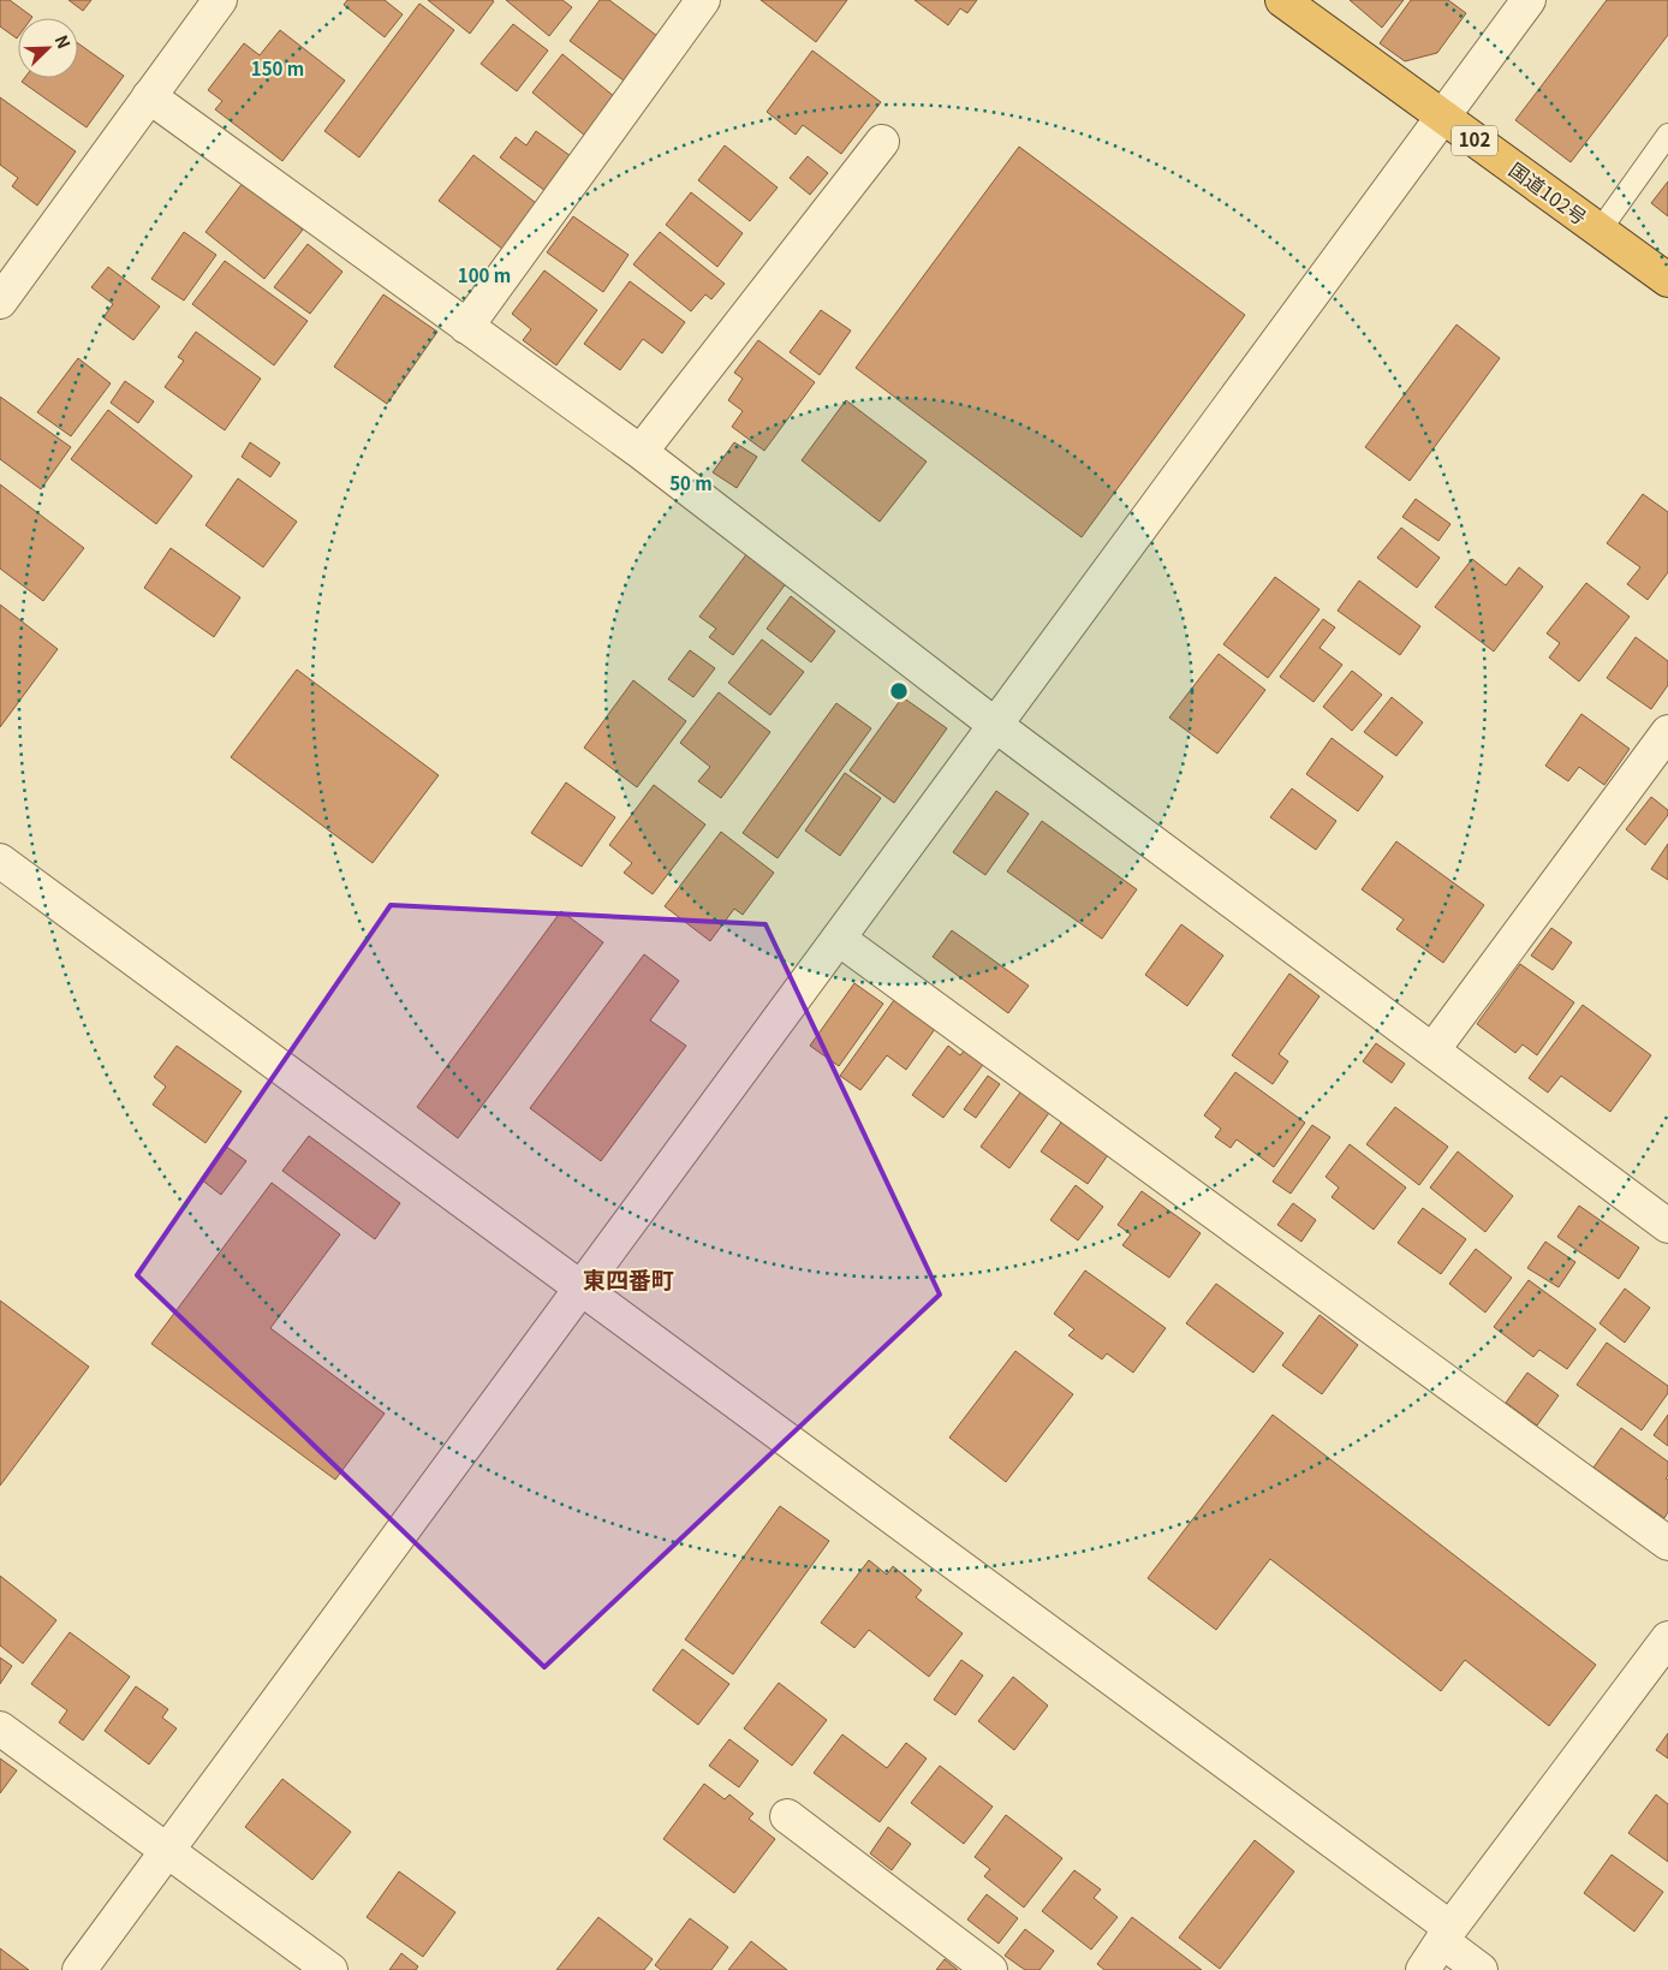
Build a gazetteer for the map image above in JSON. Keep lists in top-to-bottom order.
{
  "streets": {
    "highway": ["102", "国道102号"]
  },
  "districts": ["東四番町"],
  "north": "top right",
  "rings": ["150 m", "100 m", "50 m"]
}
